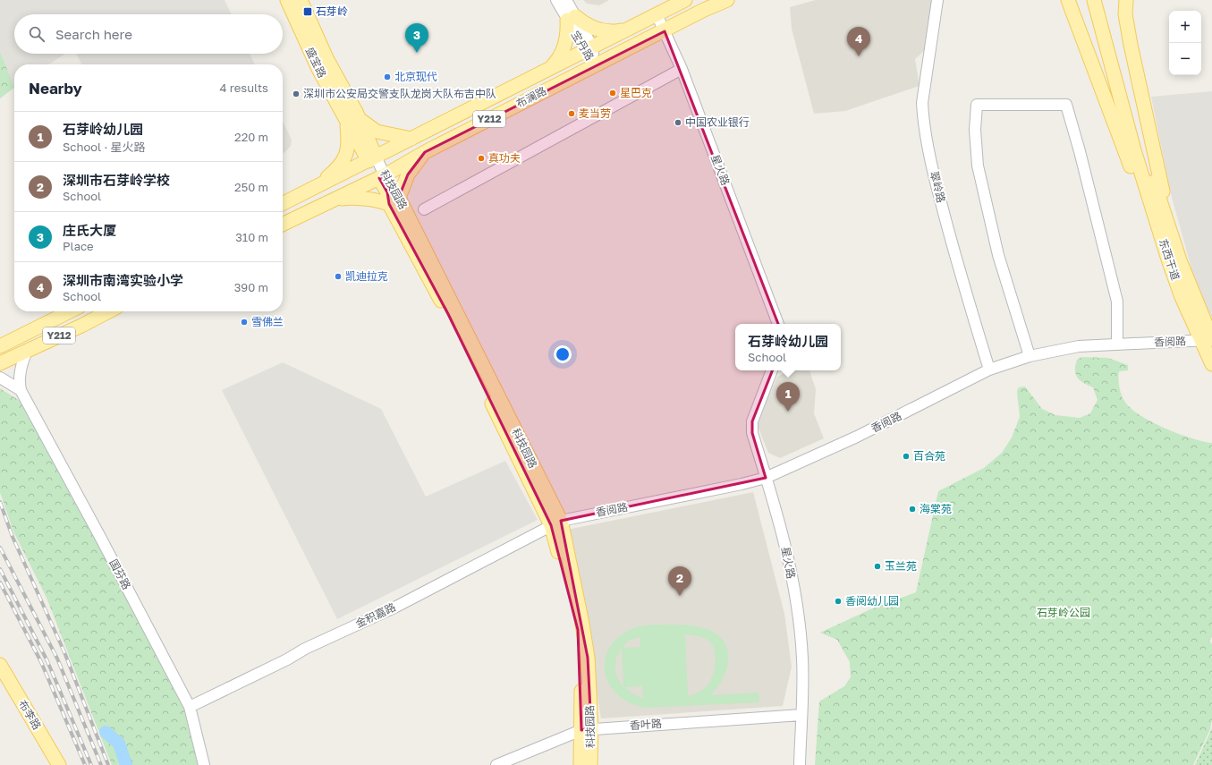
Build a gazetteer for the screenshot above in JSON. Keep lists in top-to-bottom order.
{
  "streets": {
    "main road": [
      "盛宝路",
      "布澜路",
      "Y212",
      "科技园路",
      "东西干道",
      "布李路"
    ],
    "street": [
      "宝丹路",
      "星火路",
      "翠岭路",
      "香阅路",
      "国芬路",
      "金积嘉路",
      "香叶路"
    ]
  },
  "crossings": [
    ["宝丹路", "布澜路"],
    ["盛宝路", "布澜路"],
    ["盛宝路", "科技园路"],
    ["布澜路", "星火路"],
    ["布澜路", "科技园路"],
    ["星火路", "香阅路"],
    ["星火路", "香叶路"],
    ["翠岭路", "香阅路"],
    ["科技园路", "香阅路"],
    ["科技园路", "金积嘉路"],
    ["科技园路", "香叶路"],
    ["东西干道", "香阅路"],
    ["香阅路", "金积嘉路"],
    ["国芬路", "金积嘉路"]
  ],
  "parks": ["石芽岭公园"],
  "places": {
    "transit": ["石芽岭"],
    "other": [
      "北京现代",
      "星巴克",
      "深圳市公安局交警支队龙岗大队布吉中队",
      "麦当劳",
      "中国农业银行",
      "真功夫",
      "凯迪拉克",
      "雪佛兰",
      "百合苑",
      "海棠苑",
      "玉兰苑",
      "香阅幼儿园"
    ]
  },
  "page": {
    "map_buttons": ["+", "−"],
    "search": "Search here",
    "pins": [
      "3",
      "4",
      "1",
      "2"
    ],
    "heading": ["Nearby", "4 results"],
    "list": [
      {
        "mark": "1",
        "name": "石芽岭幼儿园",
        "note": "School · 星火路",
        "value": "220 m"
      },
      {
        "mark": "2",
        "name": "深圳市石芽岭学校",
        "note": "School",
        "value": "250 m"
      },
      {
        "mark": "3",
        "name": "庄氏大厦",
        "note": "Place",
        "value": "310 m"
      },
      {
        "mark": "4",
        "name": "深圳市南湾实验小学",
        "note": "School",
        "value": "390 m"
      }
    ],
    "popup": ["石芽岭幼儿园", "School"]
  }
}
